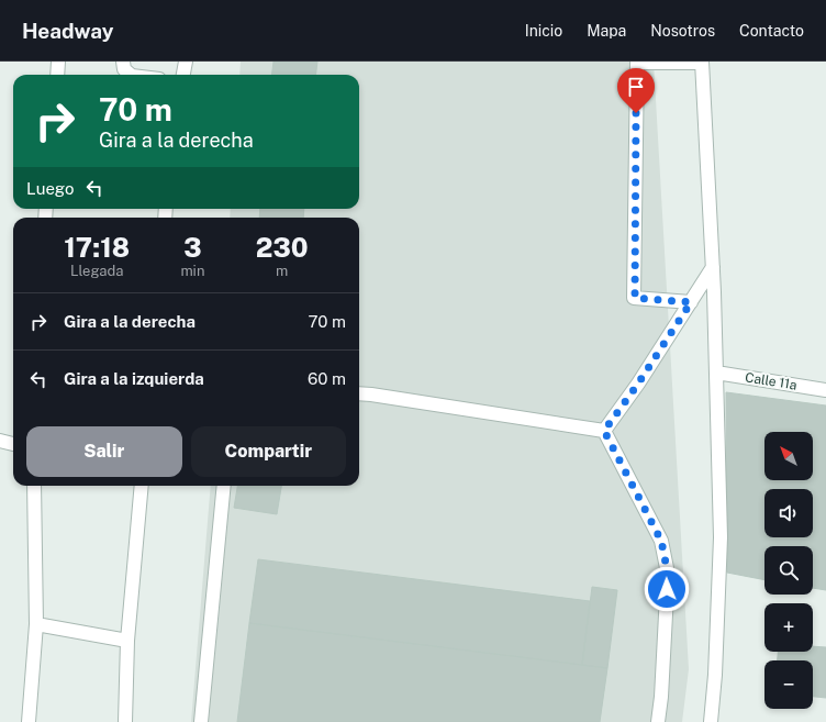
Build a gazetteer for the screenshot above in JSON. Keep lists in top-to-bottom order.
{
  "streets": {
    "street": ["Calle 11a"]
  },
  "north": "top left",
  "page": {
    "header": "Headway",
    "nav": [
      "Inicio",
      "Mapa",
      "Nosotros",
      "Contacto"
    ],
    "turn": ["70 m", "Gira a la derecha"],
    "then": "Luego",
    "eta": [
      "17:18",
      "Llegada",
      "3",
      "min",
      "230",
      "m"
    ],
    "list": [
      {
        "name": "Gira a la derecha",
        "value": "70 m"
      },
      {
        "name": "Gira a la izquierda",
        "value": "60 m"
      }
    ],
    "buttons": ["Salir", "Compartir"],
    "map_buttons": ["+", "−"]
  }
}
